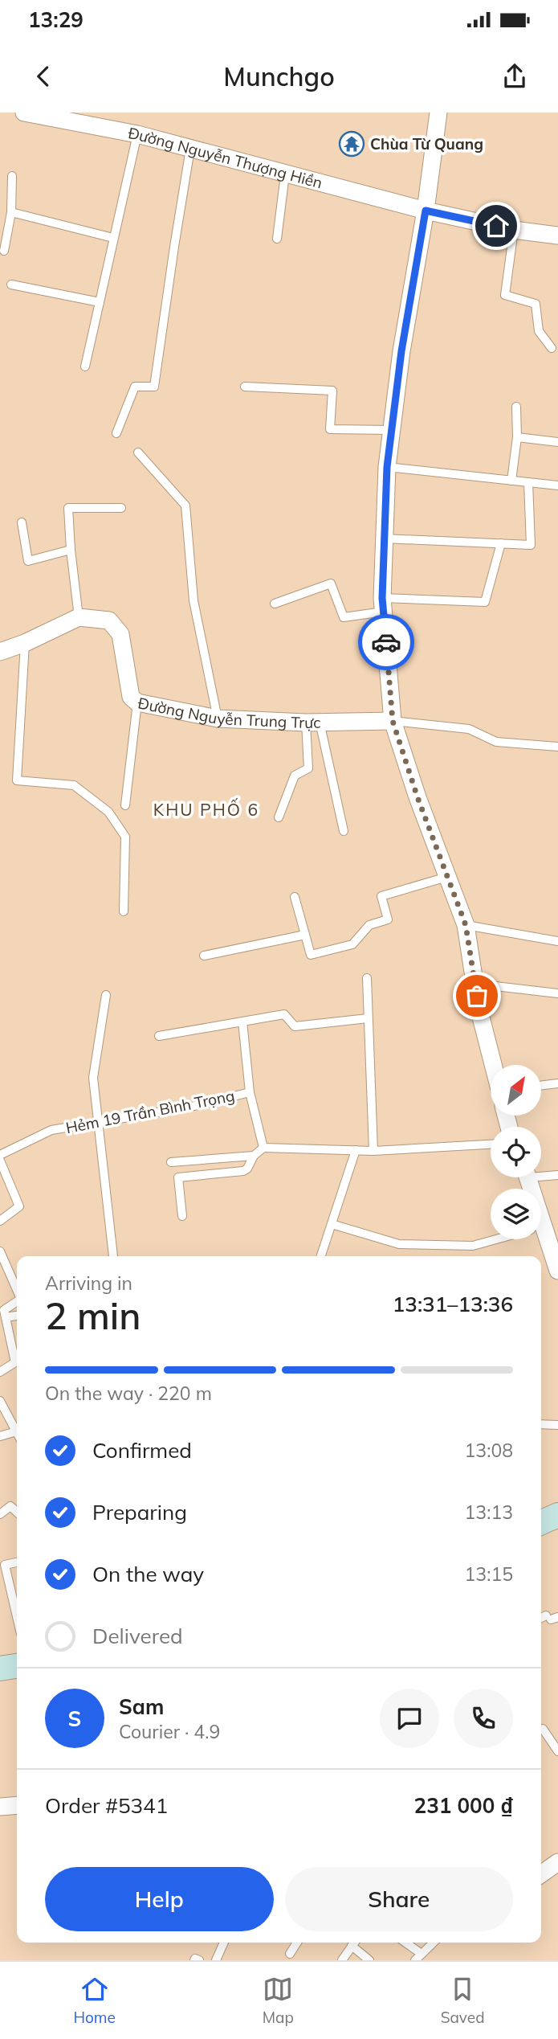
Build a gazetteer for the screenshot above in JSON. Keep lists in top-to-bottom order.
{
  "streets": {
    "street": ["Đường Nguyễn Thượng Hiền", "Đường Nguyễn Trung Trực"],
    "lane": ["Hẻm 19 Trần Bình Trọng"]
  },
  "districts": ["KHU PHỐ 6"],
  "places": {
    "temple": ["Chùa Từ Quang"]
  },
  "north": "top right",
  "page": {
    "status": "13:29",
    "header": "Munchgo",
    "heading": ["2 min", "Arriving in", "13:31–13:36"],
    "panel": [
      "Sam",
      "Courier · 4.9",
      "Order #5341",
      "231 000 ₫"
    ],
    "bar": "On the way · 220 m",
    "list": [
      ["Confirmed", "13:08"],
      ["Preparing", "13:13"],
      ["On the way", "13:15"],
      "Delivered"
    ],
    "round": "S",
    "buttons": ["Help", "Share"],
    "tabs": ["Home", "Map", "Saved"]
  }
}
